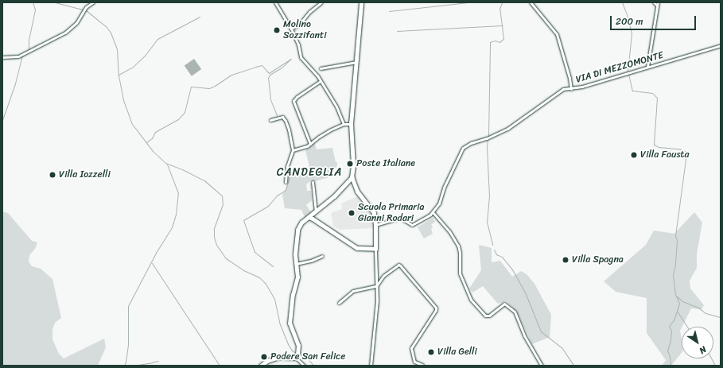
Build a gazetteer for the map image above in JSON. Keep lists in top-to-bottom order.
{
  "streets": {
    "street": ["VIA DI MEZZOMONTE"]
  },
  "districts": ["CANDEGLIA"],
  "places": [
    "Molino Sozzifanti",
    "Villa Fausta",
    "Poste Italiane",
    "Villa Iozzelli",
    "Scuola Primaria Gianni Rodari",
    "Villa Spagna",
    "Villa Gelli",
    "Podere San Felice"
  ],
  "scale_bar": "200 m",
  "north": "bottom right"
}
